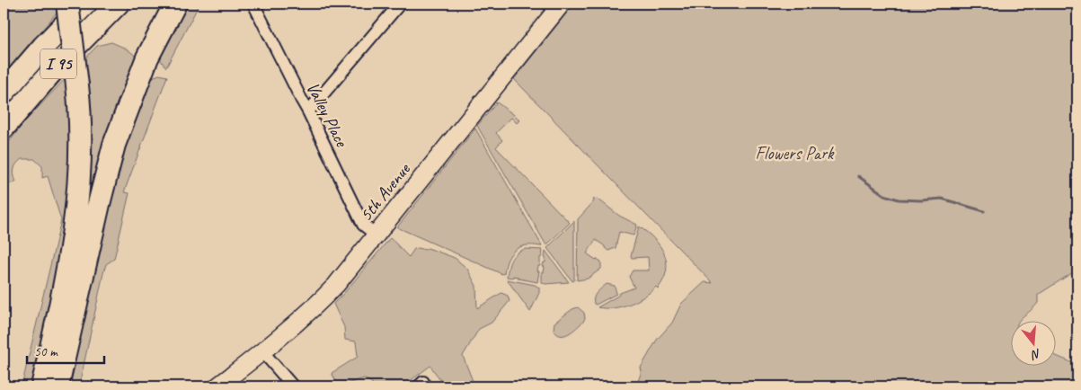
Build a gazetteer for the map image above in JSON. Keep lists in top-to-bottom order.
{
  "streets": {
    "highway": ["I 95"],
    "street": ["Valley Place", "5th Avenue"]
  },
  "crossings": [
    ["Valley Place", "5th Avenue"]
  ],
  "parks": ["Flowers Park"],
  "scale_bar": "50 m",
  "north": "bottom"
}
